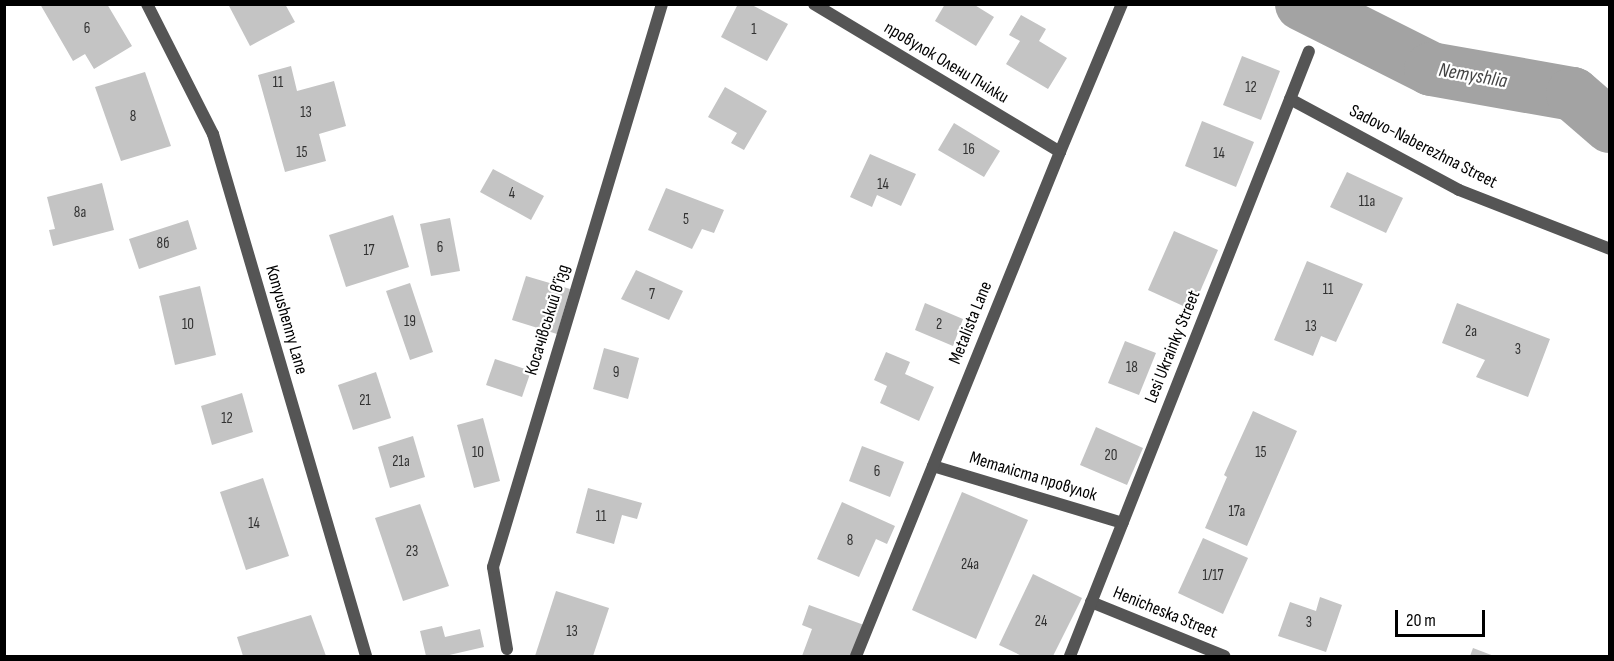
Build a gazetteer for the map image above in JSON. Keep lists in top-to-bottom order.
{
  "streets": {
    "street": [
      "провулок Олени Пчілки",
      "Sadovo-Naberezhna Street",
      "Konyushenny Lane",
      "Косачівський в’їзд",
      "Metalista Lane",
      "Lesi Ukrainky Street",
      "Металіста провулок",
      "Henicheska Street"
    ]
  },
  "crossings": [
    ["провулок Олени Пчілки", "Metalista Lane"],
    ["Sadovo-Naberezhna Street", "Lesi Ukrainky Street"],
    ["Metalista Lane", "Металіста провулок"],
    ["Lesi Ukrainky Street", "Металіста провулок"],
    ["Lesi Ukrainky Street", "Henicheska Street"]
  ],
  "water": ["Nemyshlia"],
  "house_numbers": [
    "6",
    "1",
    "11",
    "12",
    "13",
    "8",
    "16",
    "15",
    "14",
    "14",
    "4",
    "11а",
    "8а",
    "5",
    "8б",
    "6",
    "17",
    "11",
    "7",
    "19",
    "10",
    "2",
    "13",
    "2а",
    "3",
    "18",
    "9",
    "21",
    "12",
    "10",
    "15",
    "20",
    "21а",
    "6",
    "17а",
    "11",
    "14",
    "8",
    "23",
    "24а",
    "1/17",
    "24",
    "3",
    "13"
  ],
  "scale_bar": "20 m"
}
